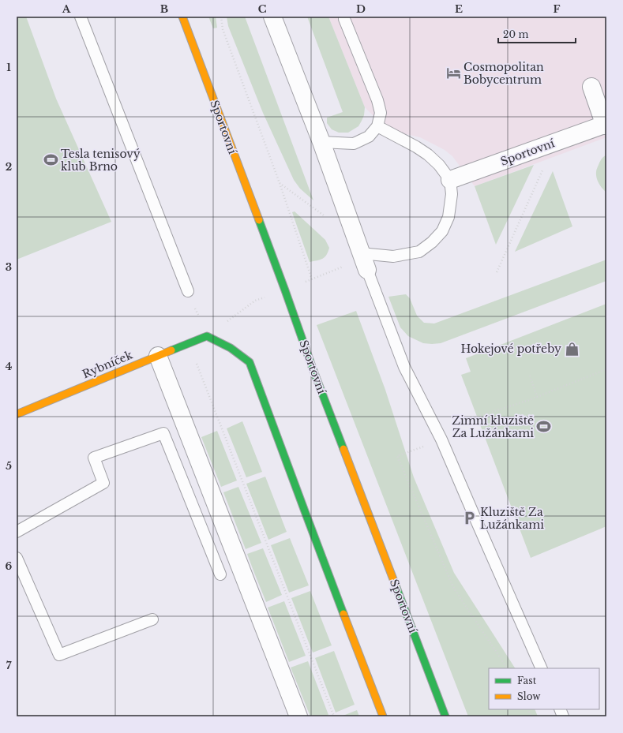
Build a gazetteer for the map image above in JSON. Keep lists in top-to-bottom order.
{
  "streets": {
    "main road": ["Sportovní", "Rybníček"]
  },
  "places": {
    "hotel": ["Cosmopolitan Bobycentrum"],
    "sports": ["Tesla tenisový klub Brno", "Zimní kluziště Za Lužánkami"],
    "shop": ["Hokejové potřeby"],
    "parking": ["Kluziště Za Lužánkami"]
  },
  "legend": ["Fast", "Slow"],
  "scale_bar": "20 m",
  "grid": {
    "columns": [
      "A",
      "B",
      "C",
      "D",
      "E",
      "F"
    ],
    "rows": [
      "1",
      "2",
      "3",
      "4",
      "5",
      "6",
      "7"
    ]
  }
}
